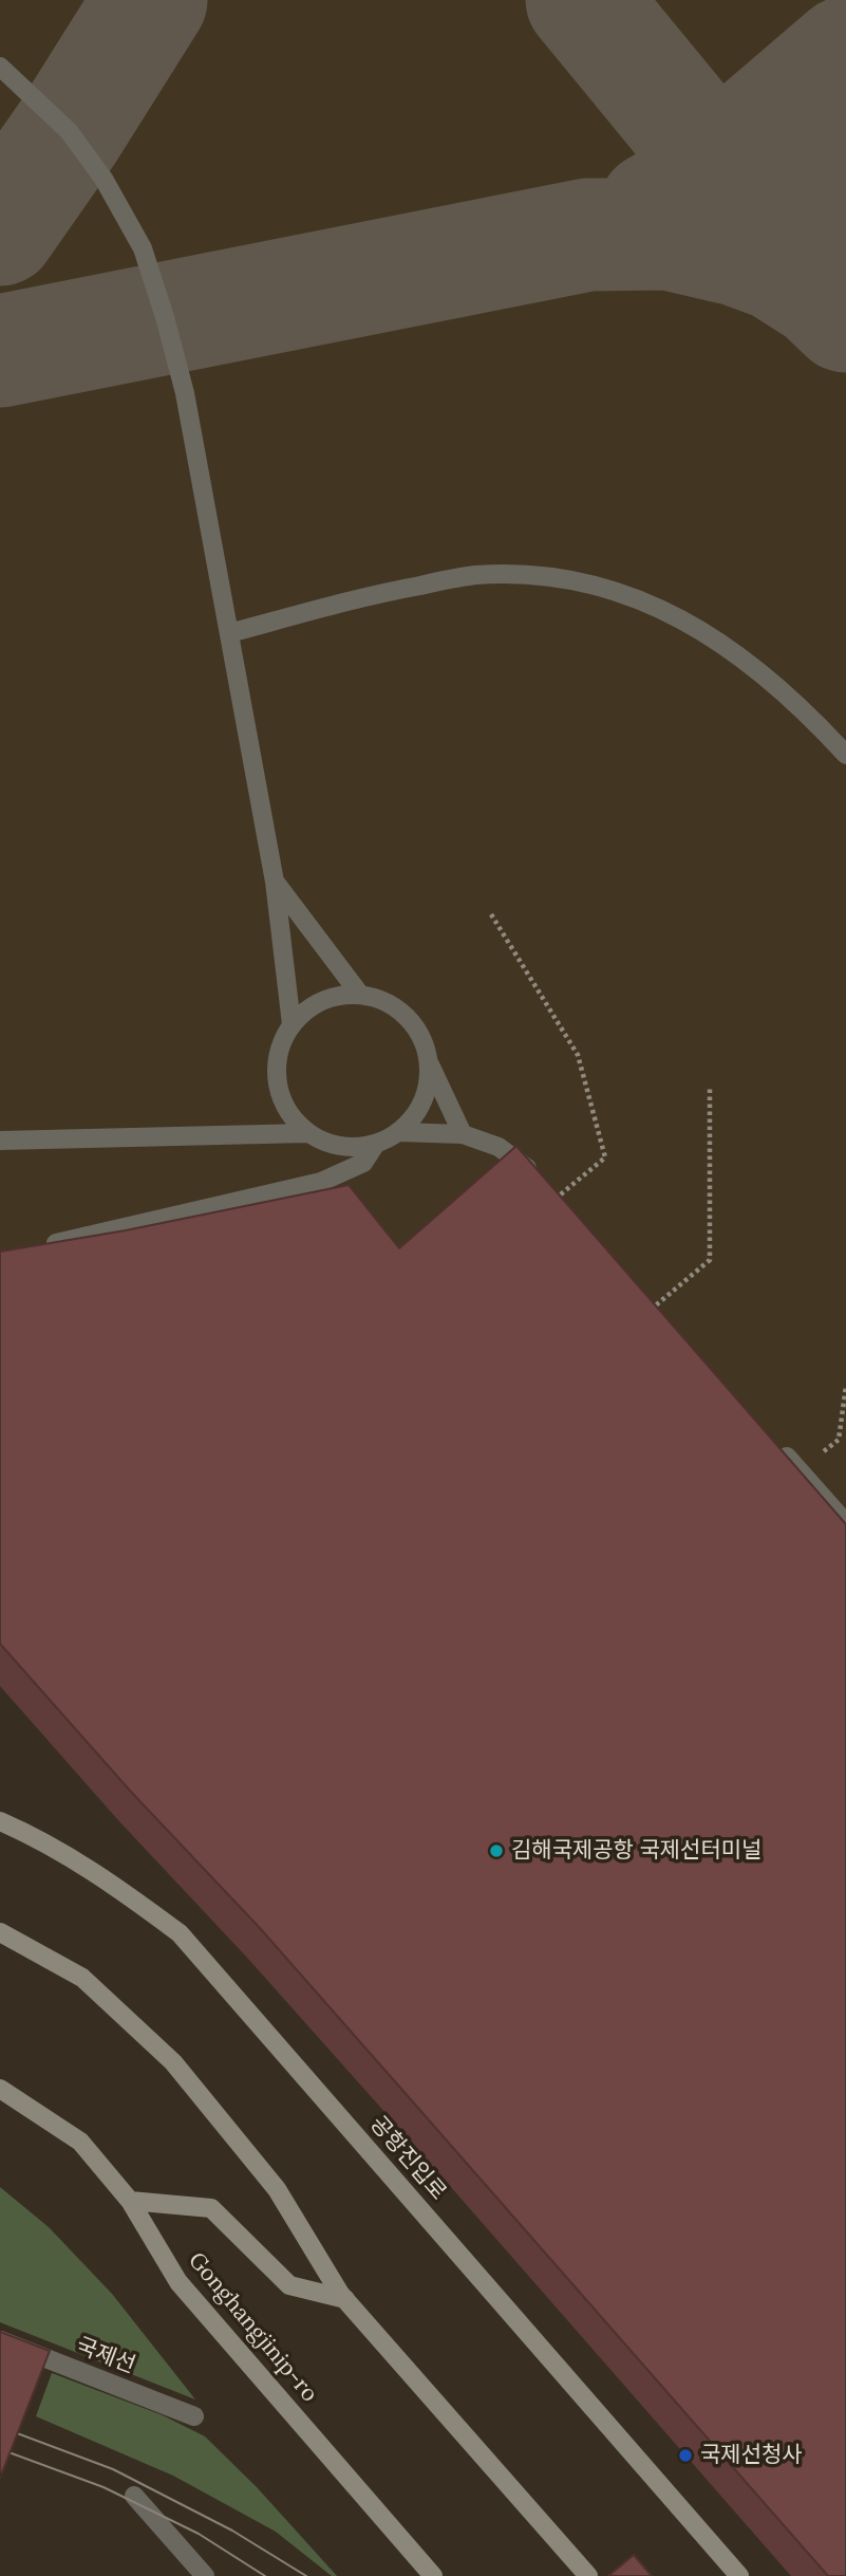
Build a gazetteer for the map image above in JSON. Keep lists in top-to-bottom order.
{
  "streets": {
    "main road": ["공항진입로", "Gonghangjinip-ro"],
    "street": ["국제선"]
  },
  "places": ["김해국제공항 국제선터미널", "국제선청사"]
}
